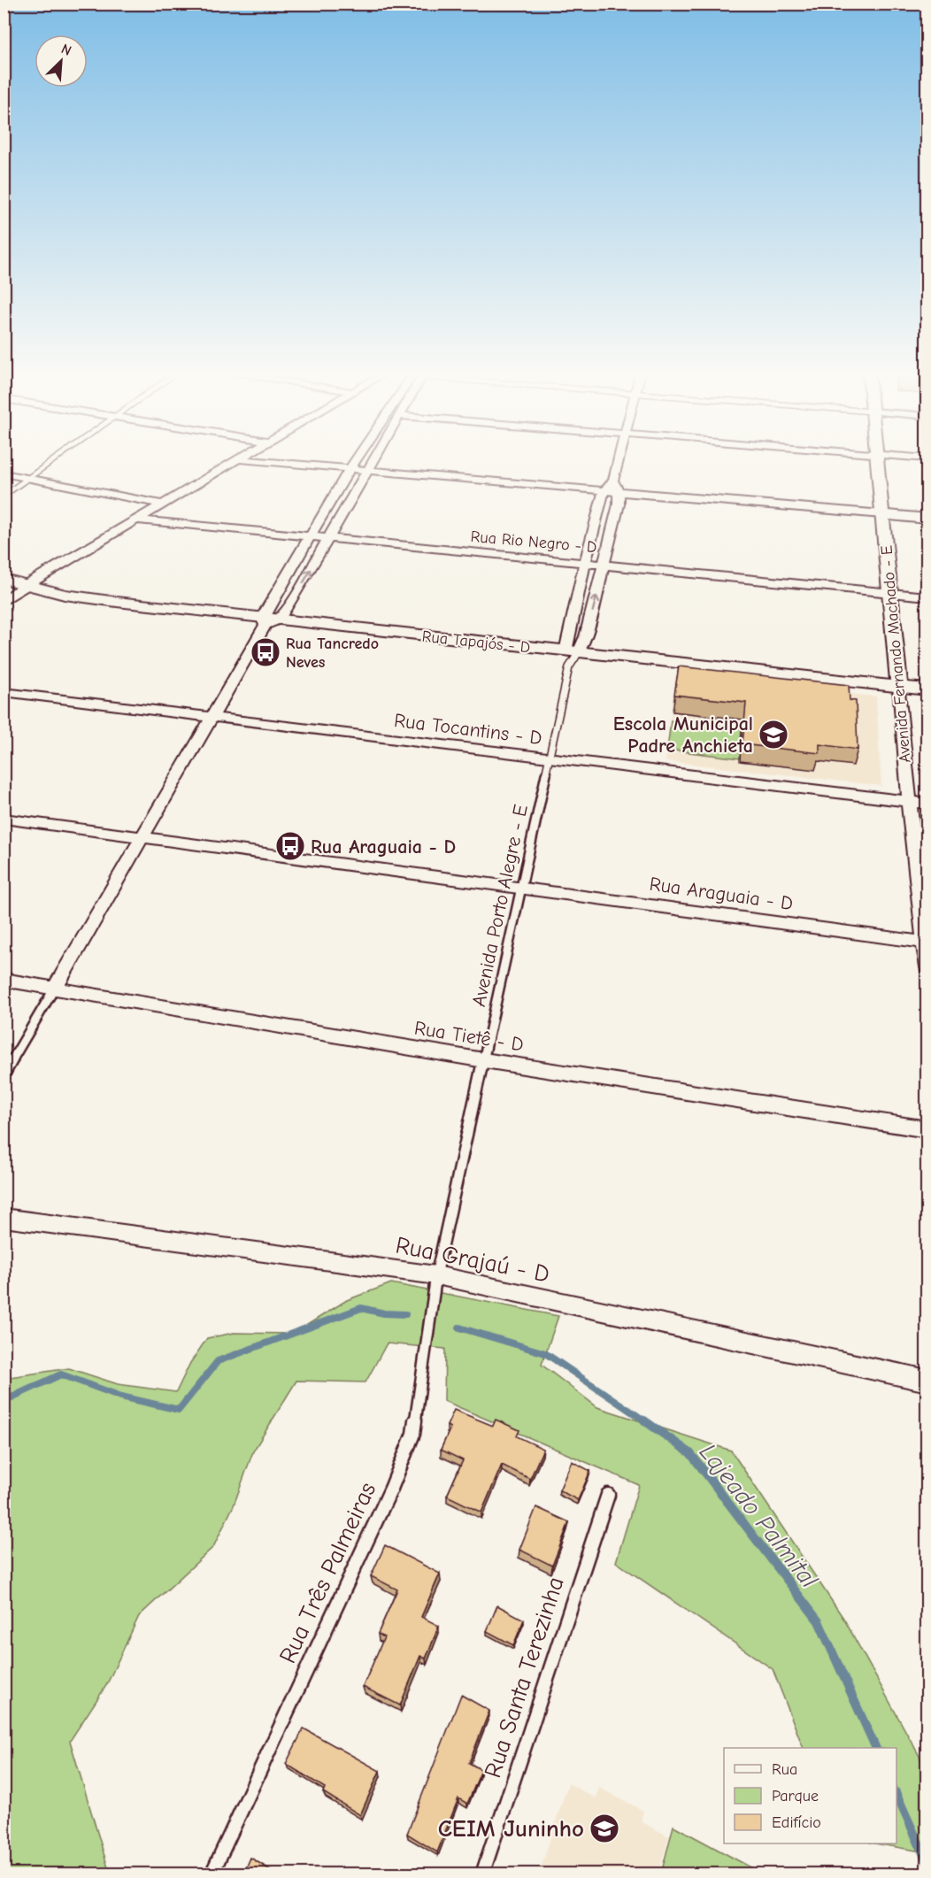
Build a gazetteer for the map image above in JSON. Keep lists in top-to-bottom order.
{
  "streets": {
    "street": [
      "Rua Rio Negro - D",
      "Rua Tapajós - D",
      "Avenida Fernando Machado - E",
      "Rua Tocantins - D",
      "Rua Araguaia - D",
      "Avenida Porto Alegre - E",
      "Rua Tietê - D",
      "Rua Grajaú - D"
    ],
    "lane": ["Rua Três Palmeiras", "Rua Santa Terezinha"]
  },
  "crossings": [
    ["Rua Rio Negro - D", "Avenida Fernando Machado - E"],
    ["Rua Rio Negro - D", "Avenida Porto Alegre - E"],
    ["Rua Tapajós - D", "Avenida Fernando Machado - E"],
    ["Rua Tapajós - D", "Avenida Porto Alegre - E"],
    ["Avenida Fernando Machado - E", "Rua Tocantins - D"],
    ["Avenida Fernando Machado - E", "Rua Araguaia - D"],
    ["Rua Tocantins - D", "Avenida Porto Alegre - E"],
    ["Rua Araguaia - D", "Avenida Porto Alegre - E"],
    ["Avenida Porto Alegre - E", "Rua Tietê - D"],
    ["Avenida Porto Alegre - E", "Rua Grajaú - D"],
    ["Avenida Porto Alegre - E", "Rua Três Palmeiras"],
    ["Rua Grajaú - D", "Rua Três Palmeiras"]
  ],
  "water": ["Lajeado Palmital"],
  "places": {
    "bus stop": ["Rua Tancredo Neves", "Rua Araguaia - D"],
    "school or university": ["Escola Municipal Padre Anchieta", "CEIM Juninho"]
  },
  "legend": ["Rua", "Parque", "Edifício"],
  "north": "top right"
}
